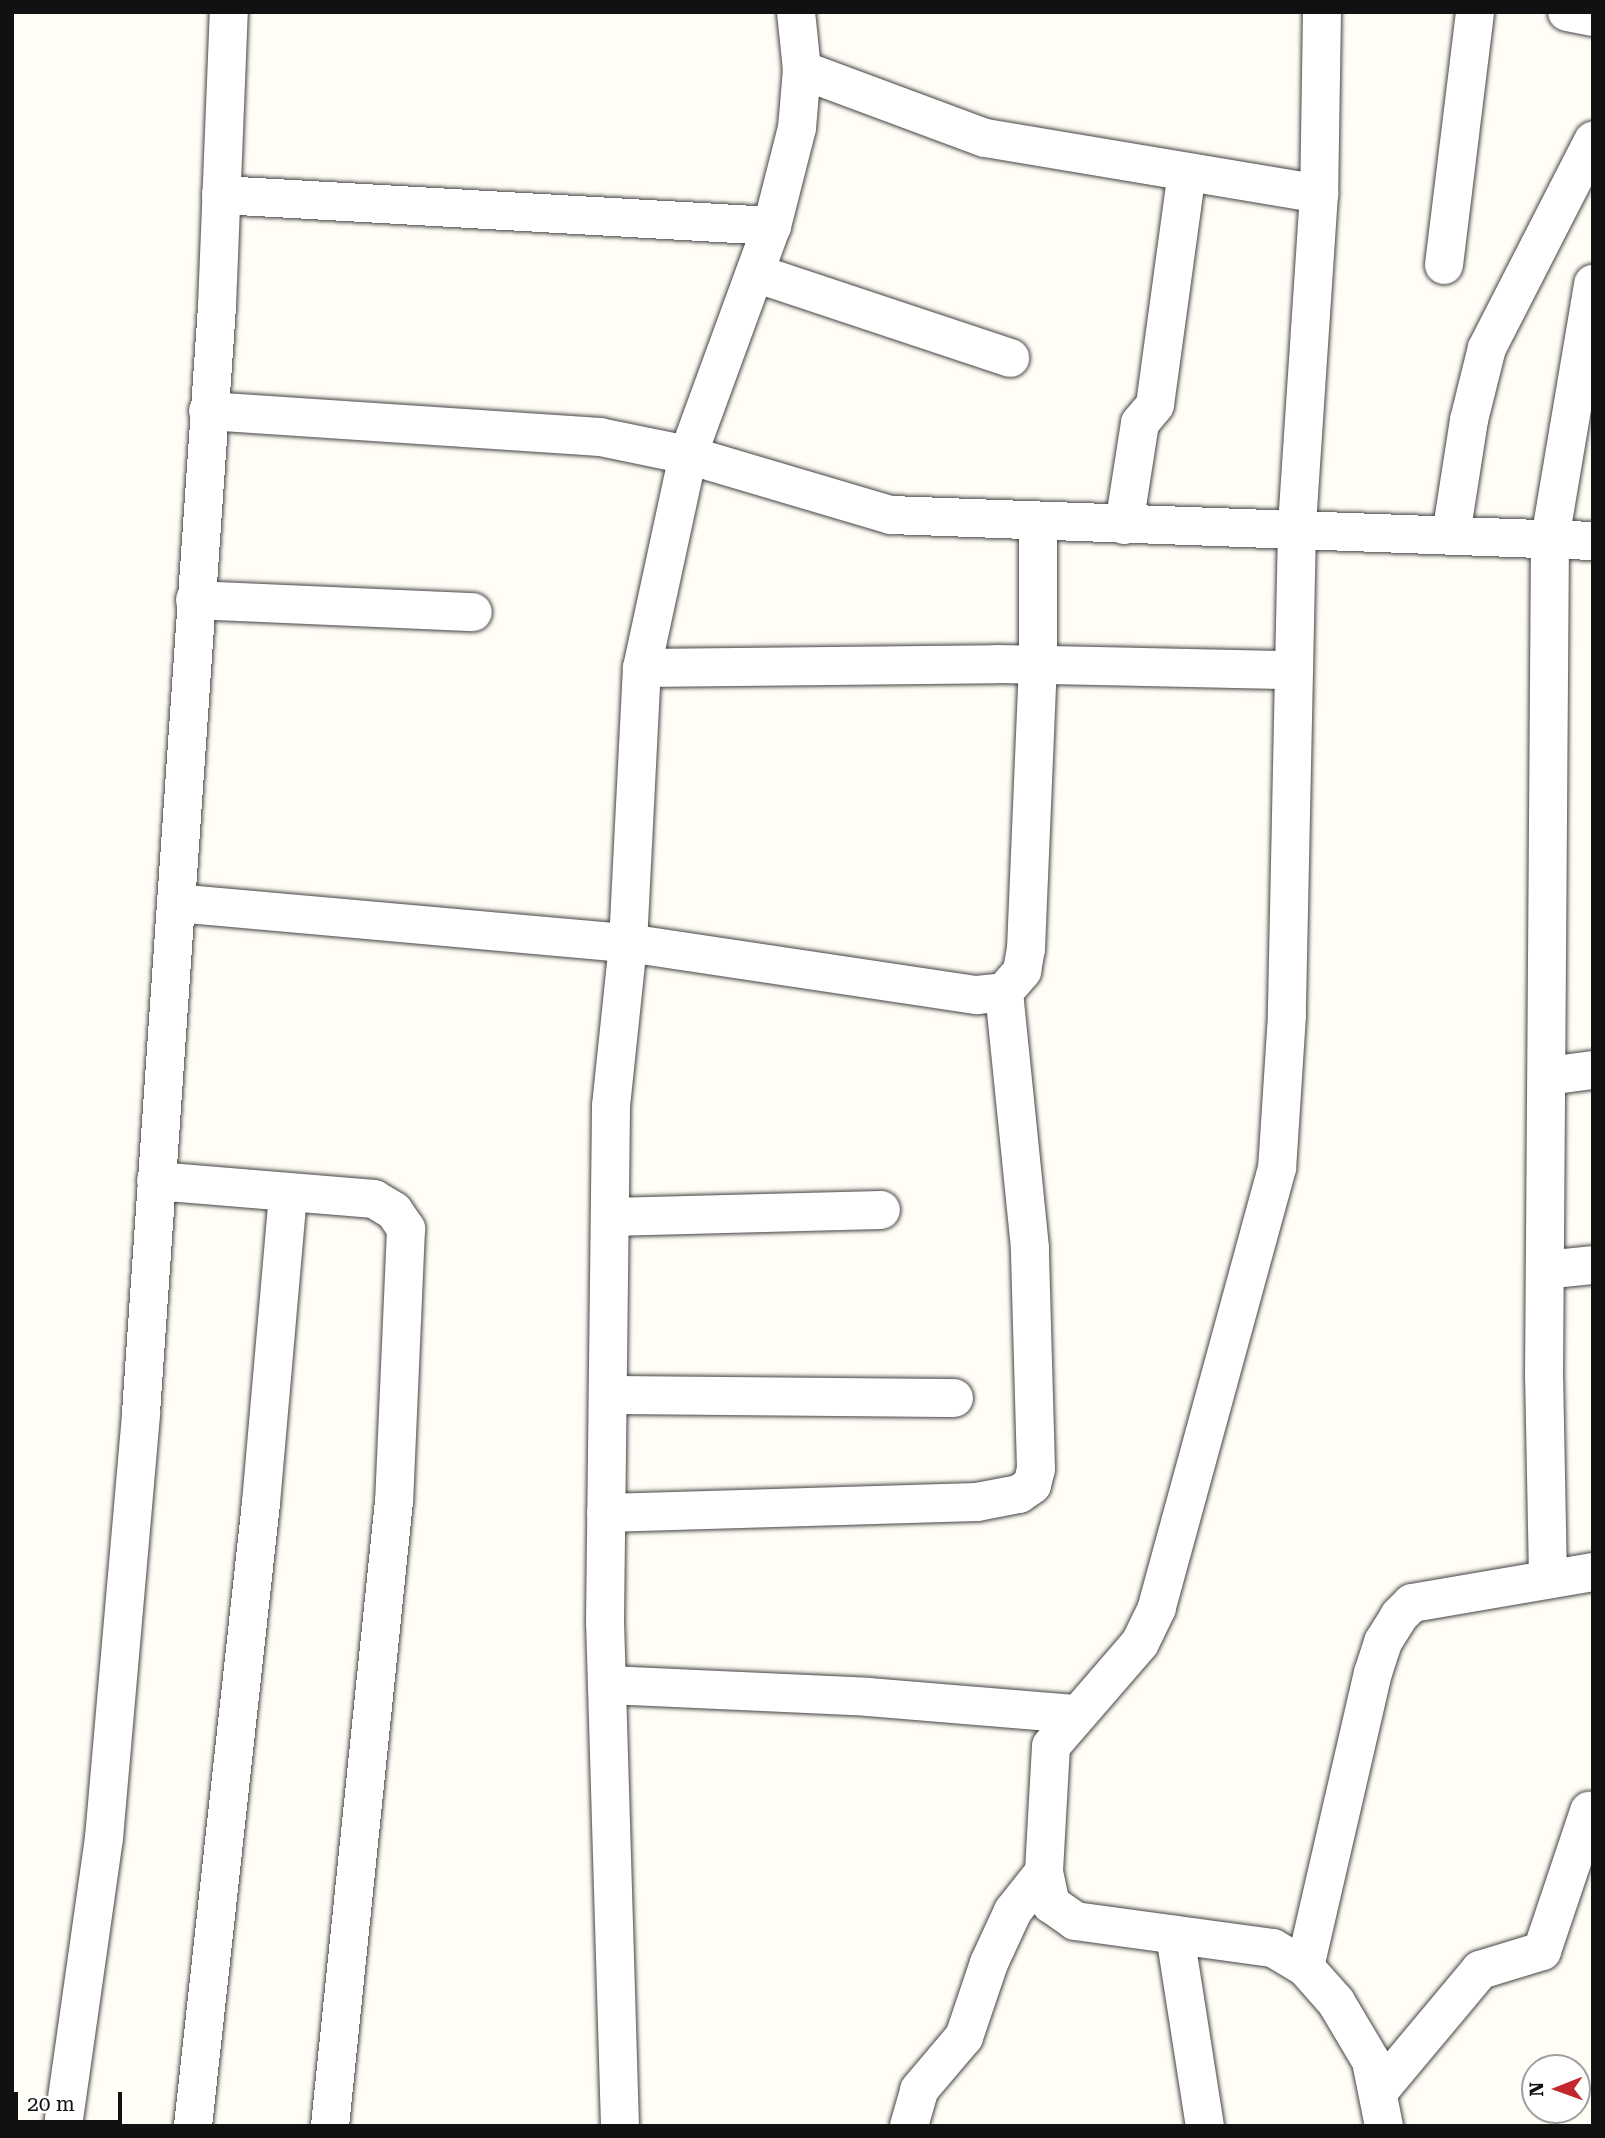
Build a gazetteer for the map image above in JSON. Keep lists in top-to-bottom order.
{
  "scale_bar": "20 m",
  "north": "left"
}
